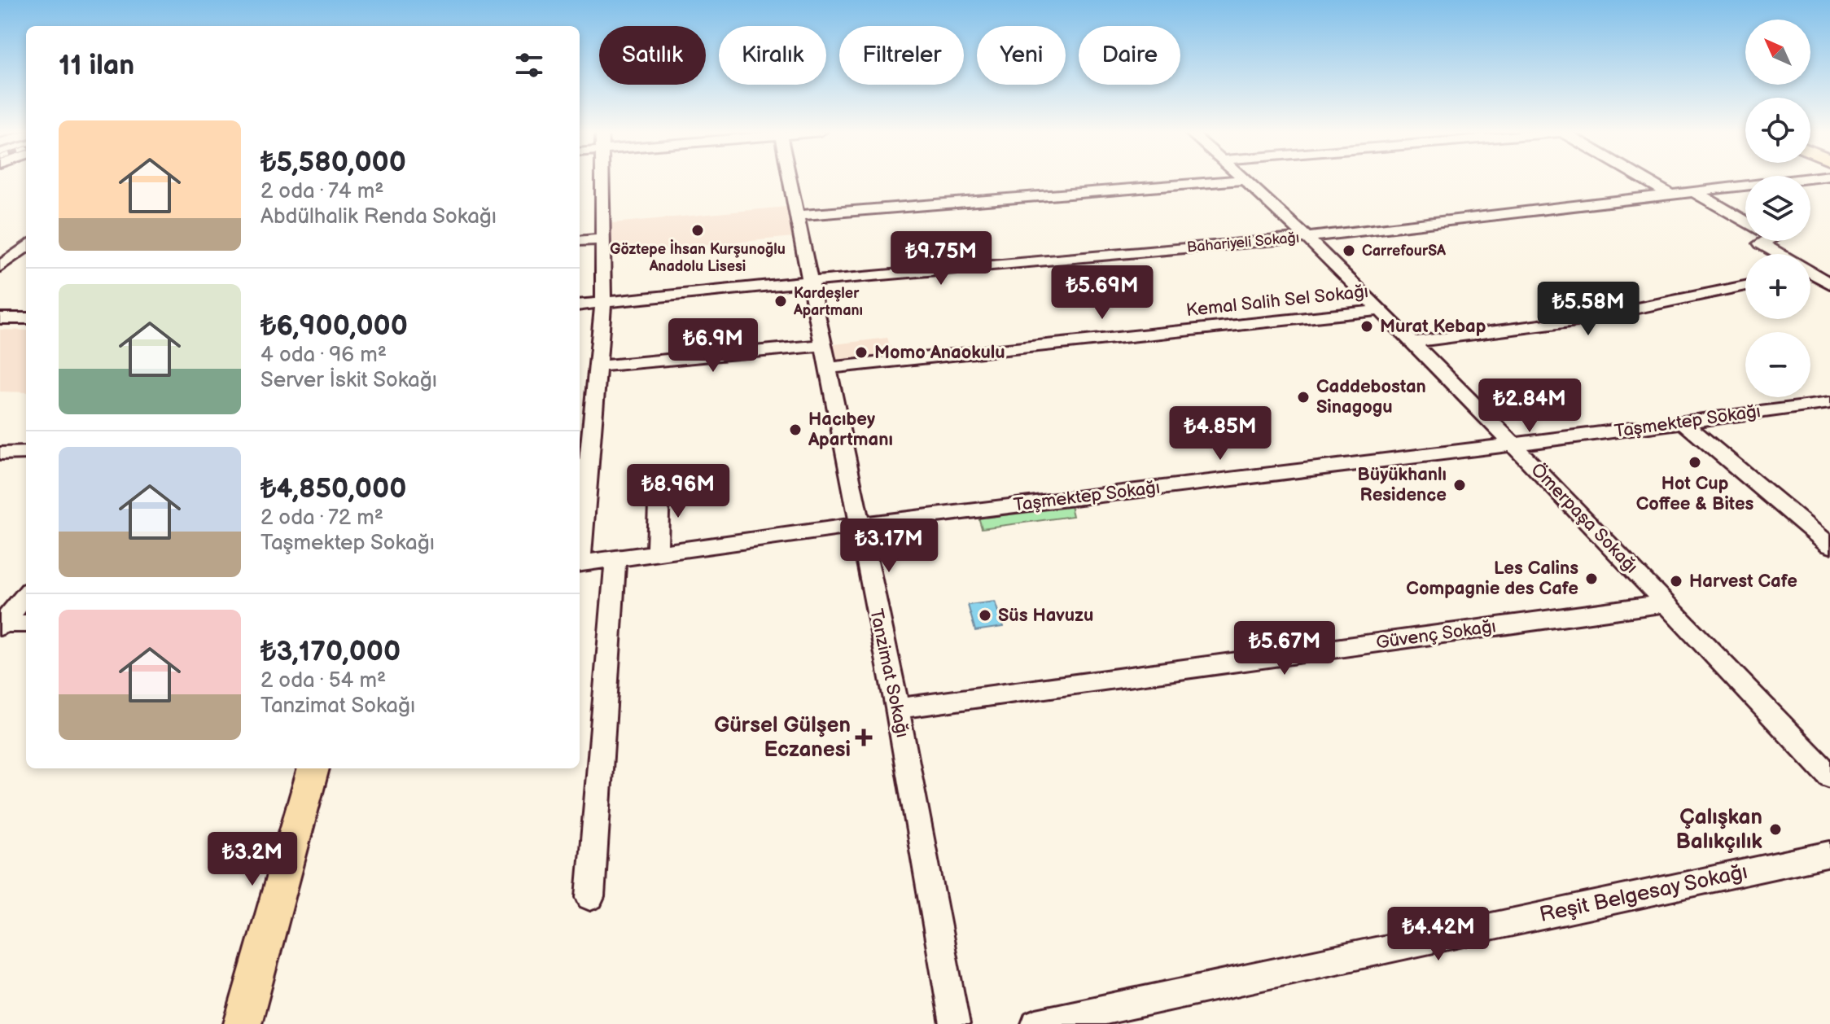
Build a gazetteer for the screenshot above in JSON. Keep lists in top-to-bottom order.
{
  "streets": {
    "street": [
      "Bahariyeli Sokağı",
      "Kemal Salih Sel Sokağı",
      "Taşmektep Sokağı",
      "Ömerpaşa Sokağı",
      "Güvenç Sokağı",
      "Tanzimat Sokağı",
      "Reşit Belgesay Sokağı"
    ]
  },
  "crossings": [
    ["Bahariyeli Sokağı", "Ömerpaşa Sokağı"],
    ["Bahariyeli Sokağı", "Tanzimat Sokağı"],
    ["Kemal Salih Sel Sokağı", "Ömerpaşa Sokağı"],
    ["Kemal Salih Sel Sokağı", "Tanzimat Sokağı"],
    ["Taşmektep Sokağı", "Ömerpaşa Sokağı"],
    ["Taşmektep Sokağı", "Tanzimat Sokağı"],
    ["Ömerpaşa Sokağı", "Güvenç Sokağı"],
    ["Güvenç Sokağı", "Tanzimat Sokağı"]
  ],
  "places": {
    "other": [
      "Göztepe İhsan Kurşunoğlu Anadolu Lisesi",
      "CarrefourSA",
      "Kardeşler Apartmanı",
      "Murat Kebap",
      "Momo Anaokulu",
      "Caddebostan Sinagogu",
      "Hacıbey Apartmanı",
      "Hot Cup Coffee & Bites",
      "Büyükhanlı Residence",
      "Les Calins Compagnie des Cafe",
      "Harvest Cafe",
      "Süs Havuzu",
      "Çalışkan Balıkçılık"
    ],
    "health": ["Gürsel Gülşen Eczanesi"]
  },
  "north": "top left",
  "page": {
    "map_buttons": ["+", "−"],
    "chip": [
      "Satılık",
      "Kiralık",
      "Filtreler",
      "Yeni",
      "Daire"
    ],
    "heading": "11 ilan",
    "list": [
      {
        "name": "₺5,580,000",
        "note": "2 oda · 74 m² · Abdülhalik Renda Sokağı"
      },
      {
        "name": "₺6,900,000",
        "note": "4 oda · 96 m² · Server İskit Sokağı"
      },
      {
        "name": "₺4,850,000",
        "note": "2 oda · 72 m² · Taşmektep Sokağı"
      },
      {
        "name": "₺3,170,000",
        "note": "2 oda · 54 m² · Tanzimat Sokağı"
      }
    ],
    "price": [
      "₺9.75M",
      "₺5.69M",
      "₺5.58M",
      "₺6.9M",
      "₺2.84M",
      "₺4.85M",
      "₺8.96M",
      "₺3.17M",
      "₺5.67M",
      "₺3.2M",
      "₺4.42M"
    ]
  }
}
